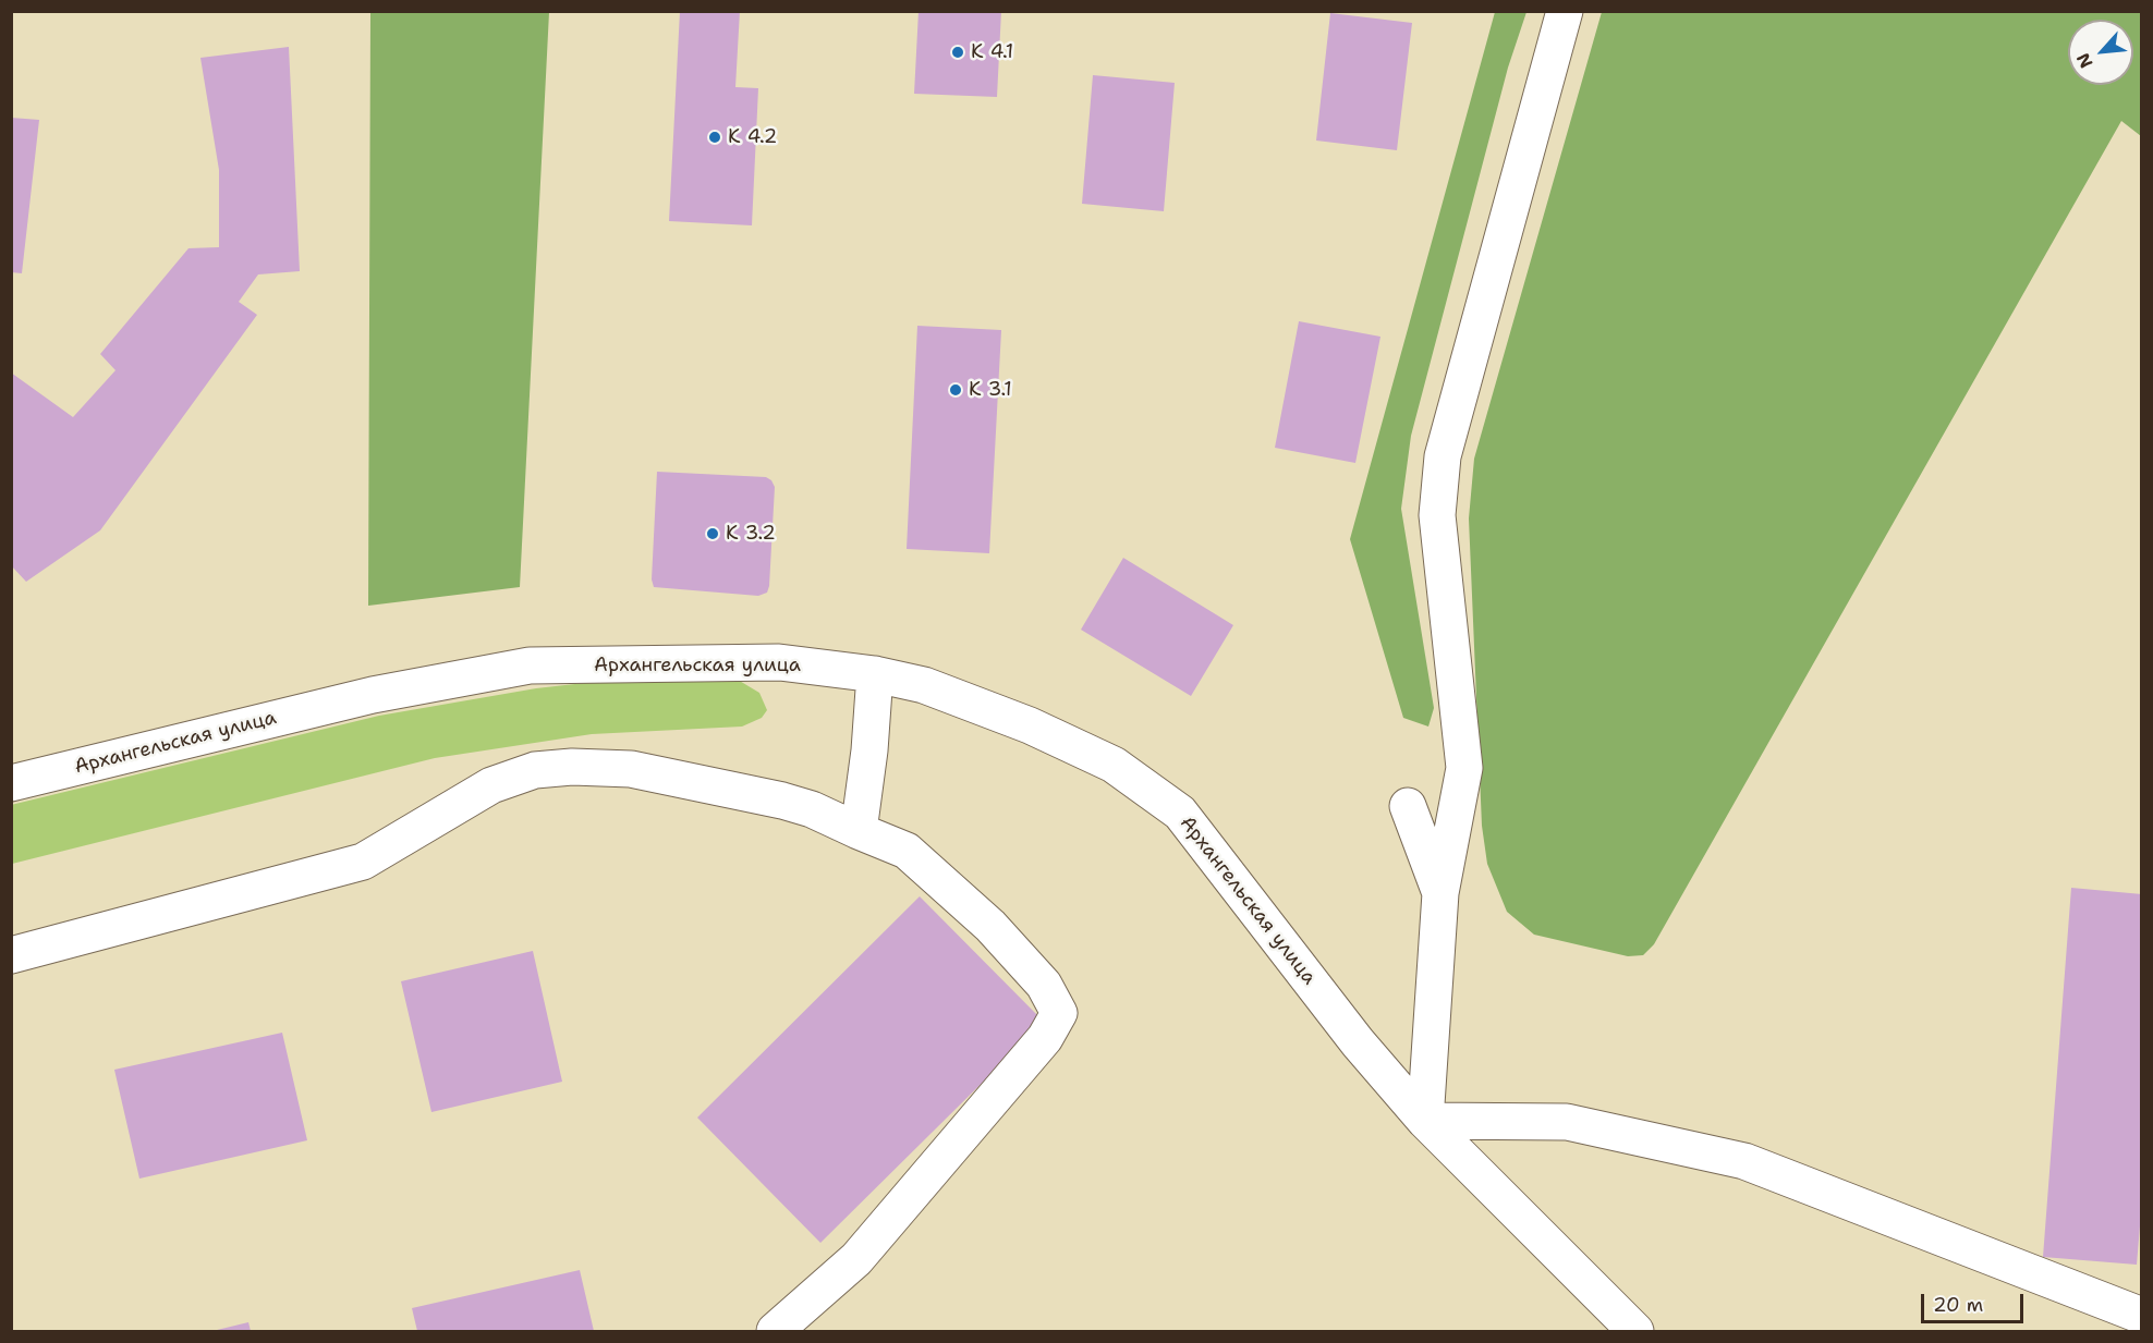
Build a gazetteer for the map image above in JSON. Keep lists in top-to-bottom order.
{
  "streets": {
    "street": ["Архангельская улица"]
  },
  "places": [
    "К 4.1",
    "К 4.2",
    "К 3.1",
    "К 3.2"
  ],
  "scale_bar": "20 m",
  "north": "bottom left"
}
